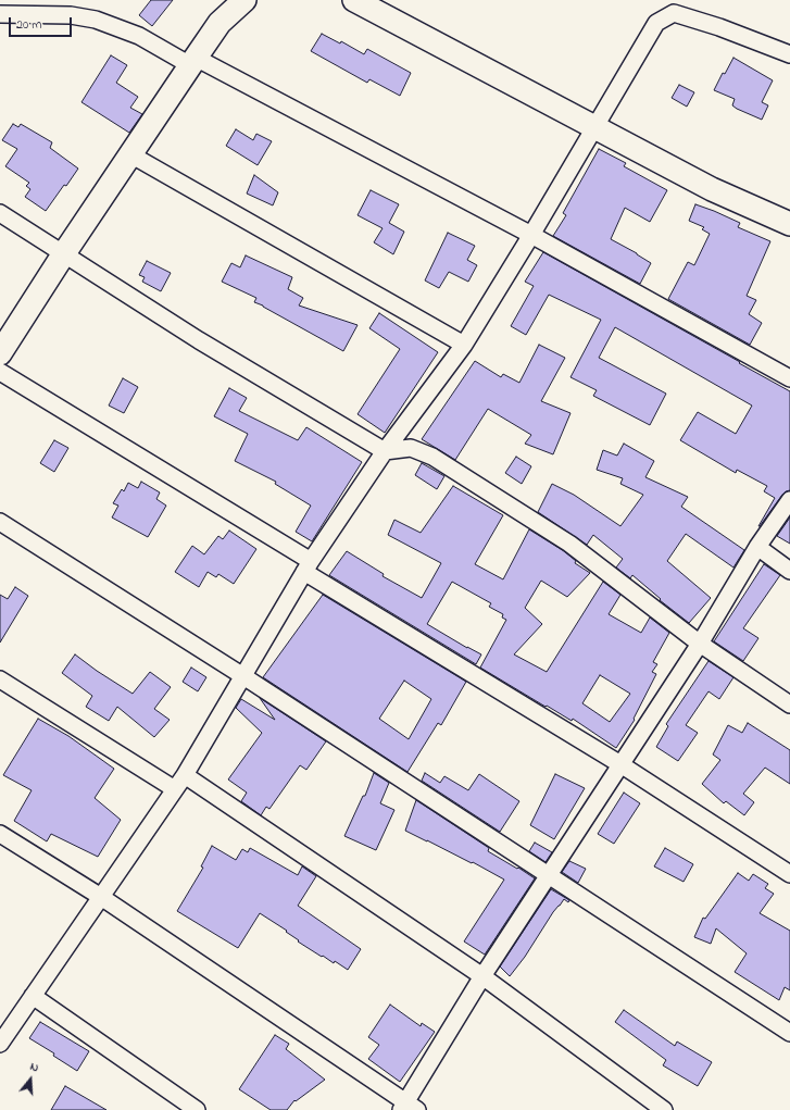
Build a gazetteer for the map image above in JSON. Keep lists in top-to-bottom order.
{
  "scale_bar": "20 m",
  "north": "top"
}
